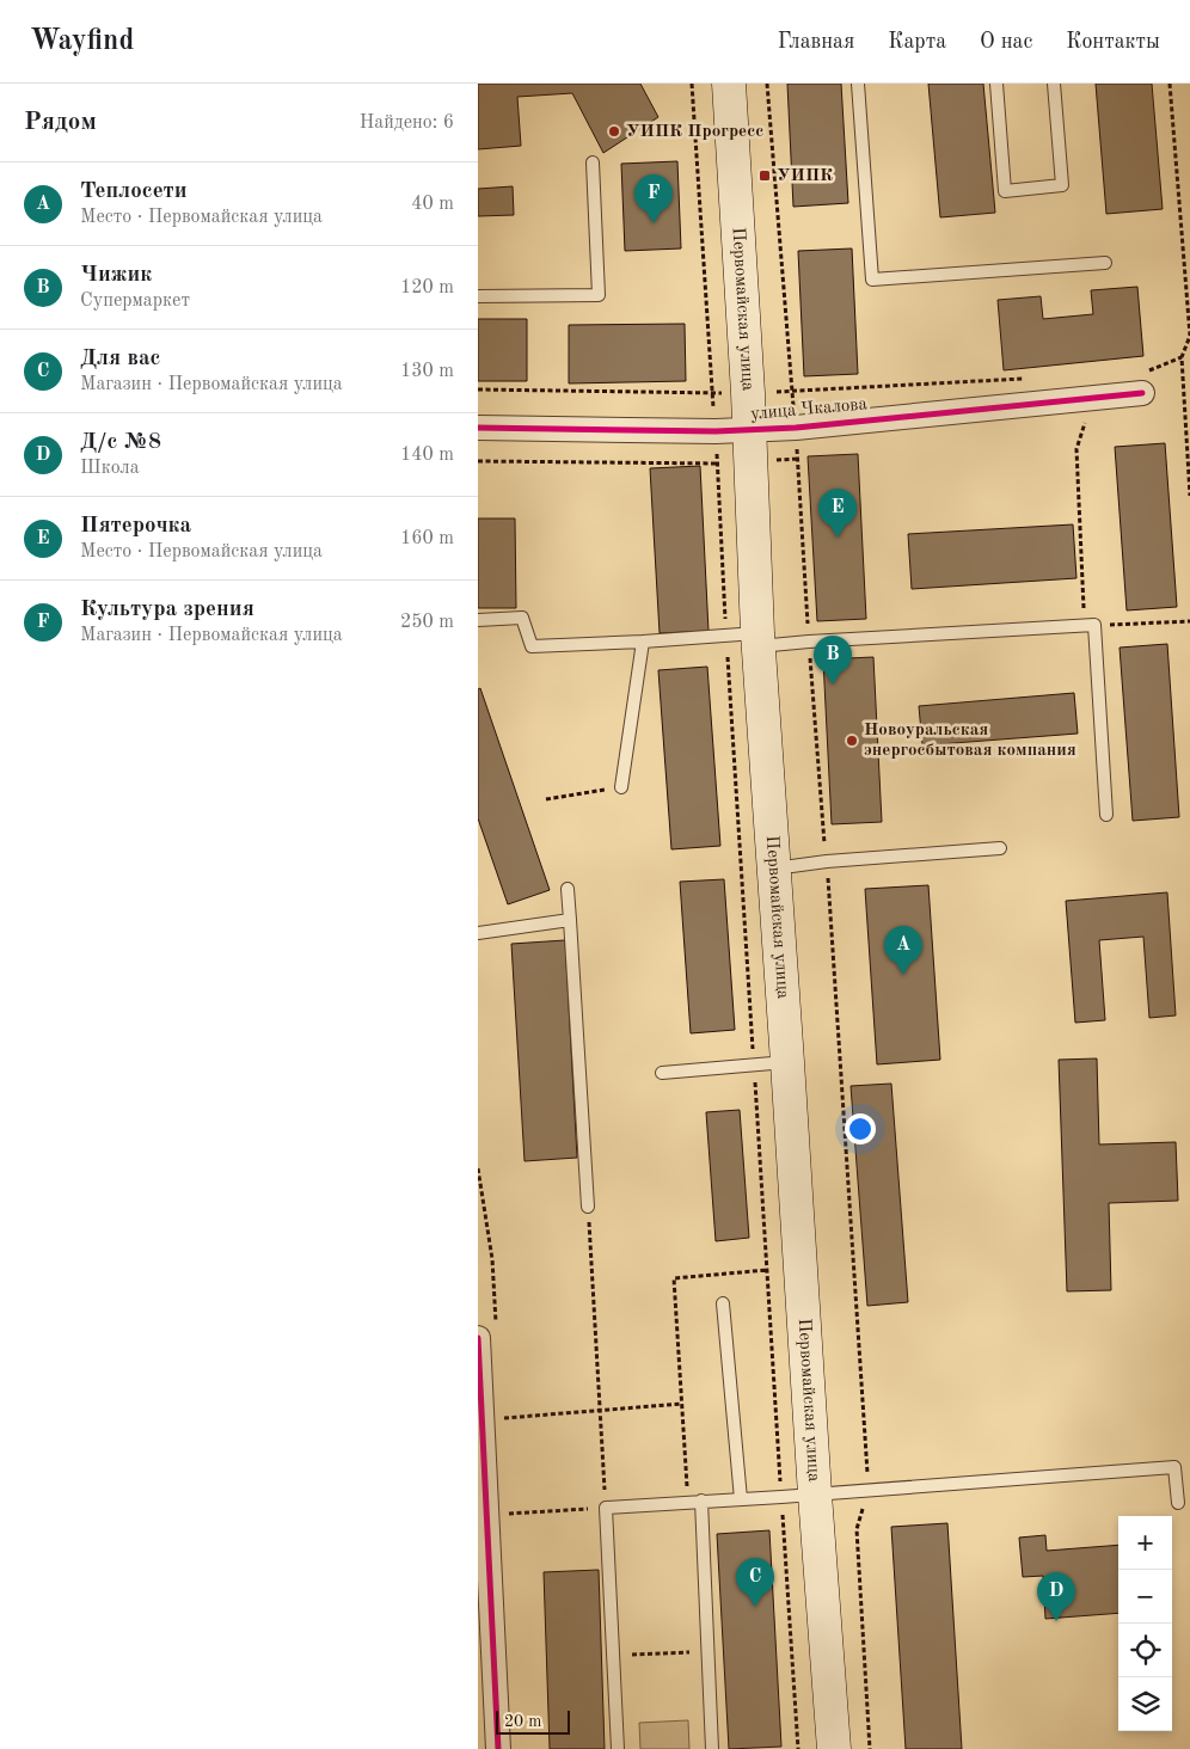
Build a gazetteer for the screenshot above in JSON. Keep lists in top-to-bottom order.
{
  "streets": {
    "main road": ["Первомайская улица"],
    "street": ["улица Чкалова"]
  },
  "crossings": [
    ["Первомайская улица", "улица Чкалова"]
  ],
  "places": {
    "other": ["УИПК Прогресс", "Новоуральская энергосбытовая компания"],
    "transit": ["УИПК"]
  },
  "scale_bar": "20 m",
  "page": {
    "header": "Wayfind",
    "nav": [
      "Главная",
      "Карта",
      "О нас",
      "Контакты"
    ],
    "heading": ["Рядом", "Найдено: 6"],
    "list": [
      {
        "mark": "A",
        "name": "Теплосети",
        "note": "Место · Первомайская улица",
        "value": "40 m"
      },
      {
        "mark": "B",
        "name": "Чижик",
        "note": "Супермаркет",
        "value": "120 m"
      },
      {
        "mark": "C",
        "name": "Для вас",
        "note": "Магазин · Первомайская улица",
        "value": "130 m"
      },
      {
        "mark": "D",
        "name": "Д/с №8",
        "note": "Школа",
        "value": "140 m"
      },
      {
        "mark": "E",
        "name": "Пятерочка",
        "note": "Место · Первомайская улица",
        "value": "160 m"
      },
      {
        "mark": "F",
        "name": "Культура зрения",
        "note": "Магазин · Первомайская улица",
        "value": "250 m"
      }
    ],
    "pins": [
      "F",
      "E",
      "B",
      "A",
      "C",
      "D"
    ],
    "map_buttons": ["+", "−"],
    "scale": "20 m"
  }
}
